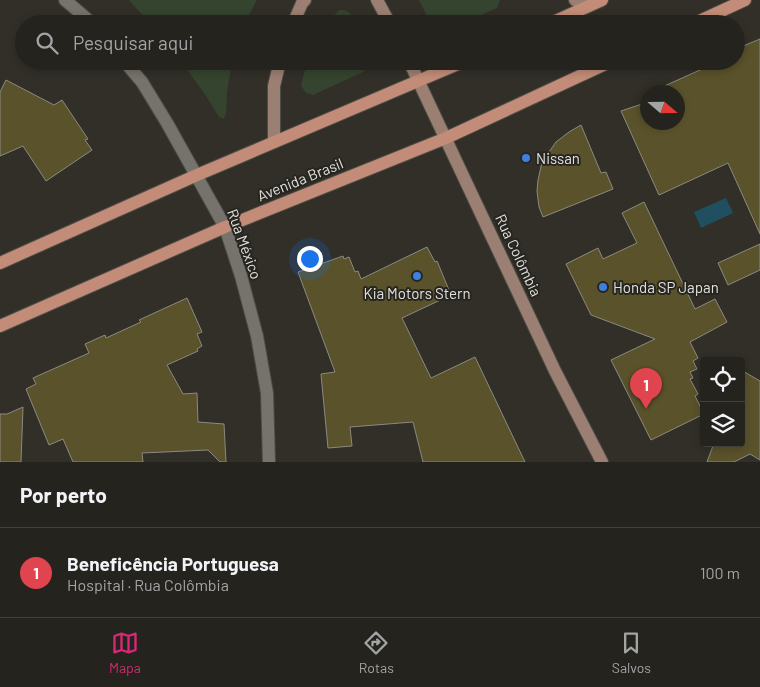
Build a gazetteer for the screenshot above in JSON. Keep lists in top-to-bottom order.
{
  "streets": {
    "main road": ["Avenida Brasil", "Rua Colômbia"],
    "street": ["Rua México"]
  },
  "crossings": [
    ["Avenida Brasil", "Rua México"],
    ["Avenida Brasil", "Rua Colômbia"]
  ],
  "places": ["Nissan", "Kia Motors Stern", "Honda SP Japan"],
  "north": "right",
  "page": {
    "search": "Pesquisar aqui",
    "pins": "1",
    "heading": "Por perto",
    "list": [
      {
        "mark": "1",
        "name": "Beneficência Portuguesa",
        "note": "Hospital · Rua Colômbia",
        "value": "100 m"
      }
    ],
    "nav": ["Mapa", "Rotas", "Salvos"]
  }
}
